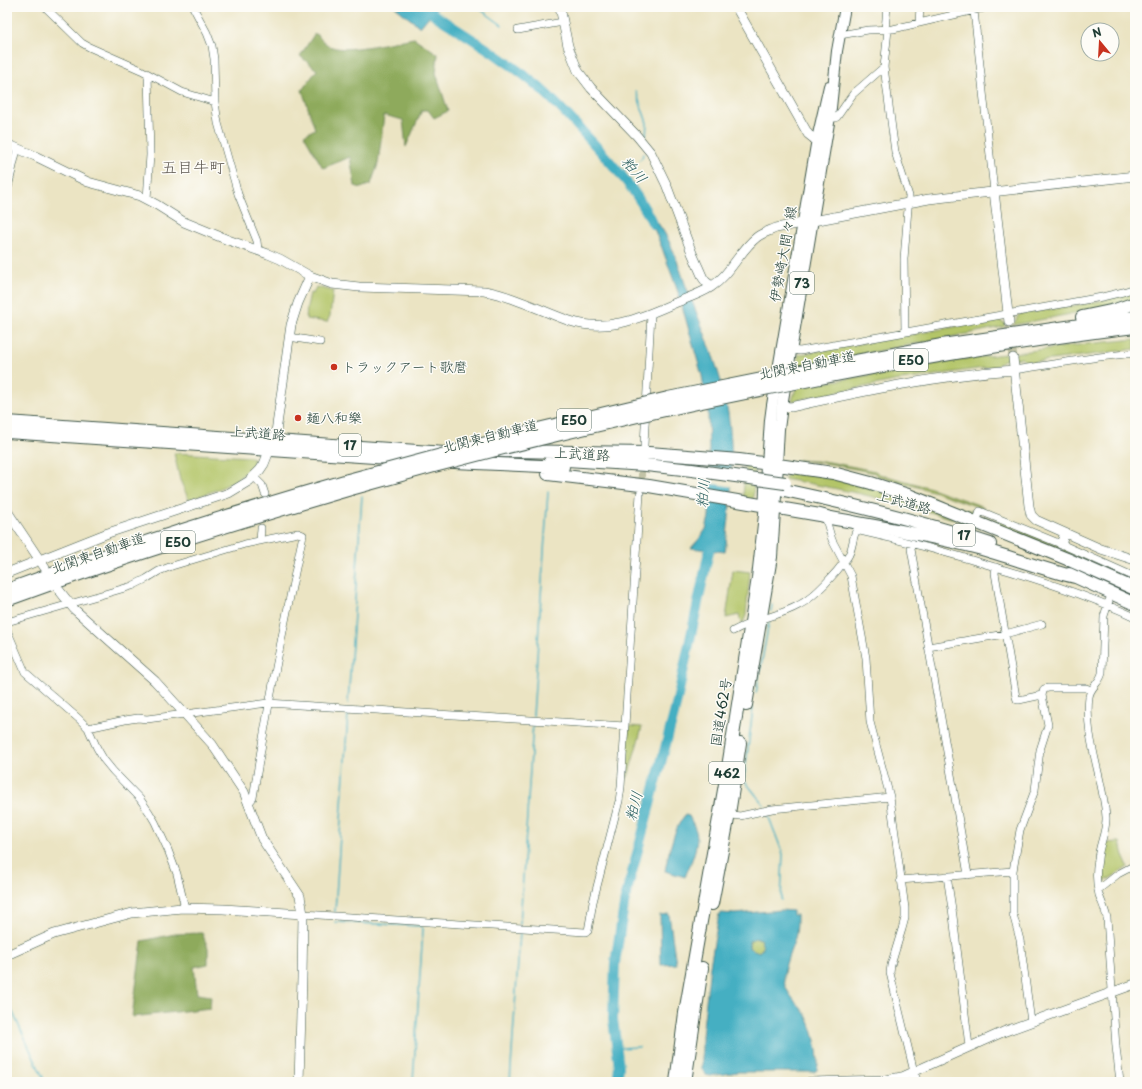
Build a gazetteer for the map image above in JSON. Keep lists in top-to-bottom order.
{
  "streets": {
    "highway": [
      "E50",
      "北関東自動車道",
      "上武道路",
      "17",
      "国道462号",
      "462"
    ],
    "main road": ["伊勢崎大間々線", "73"]
  },
  "crossings": [
    ["伊勢崎大間々線", "国道462号"]
  ],
  "districts": ["五目牛町"],
  "water": ["粕川"],
  "places": ["トラックアート歌麿", "麺八和樂"],
  "north": "top"
}
